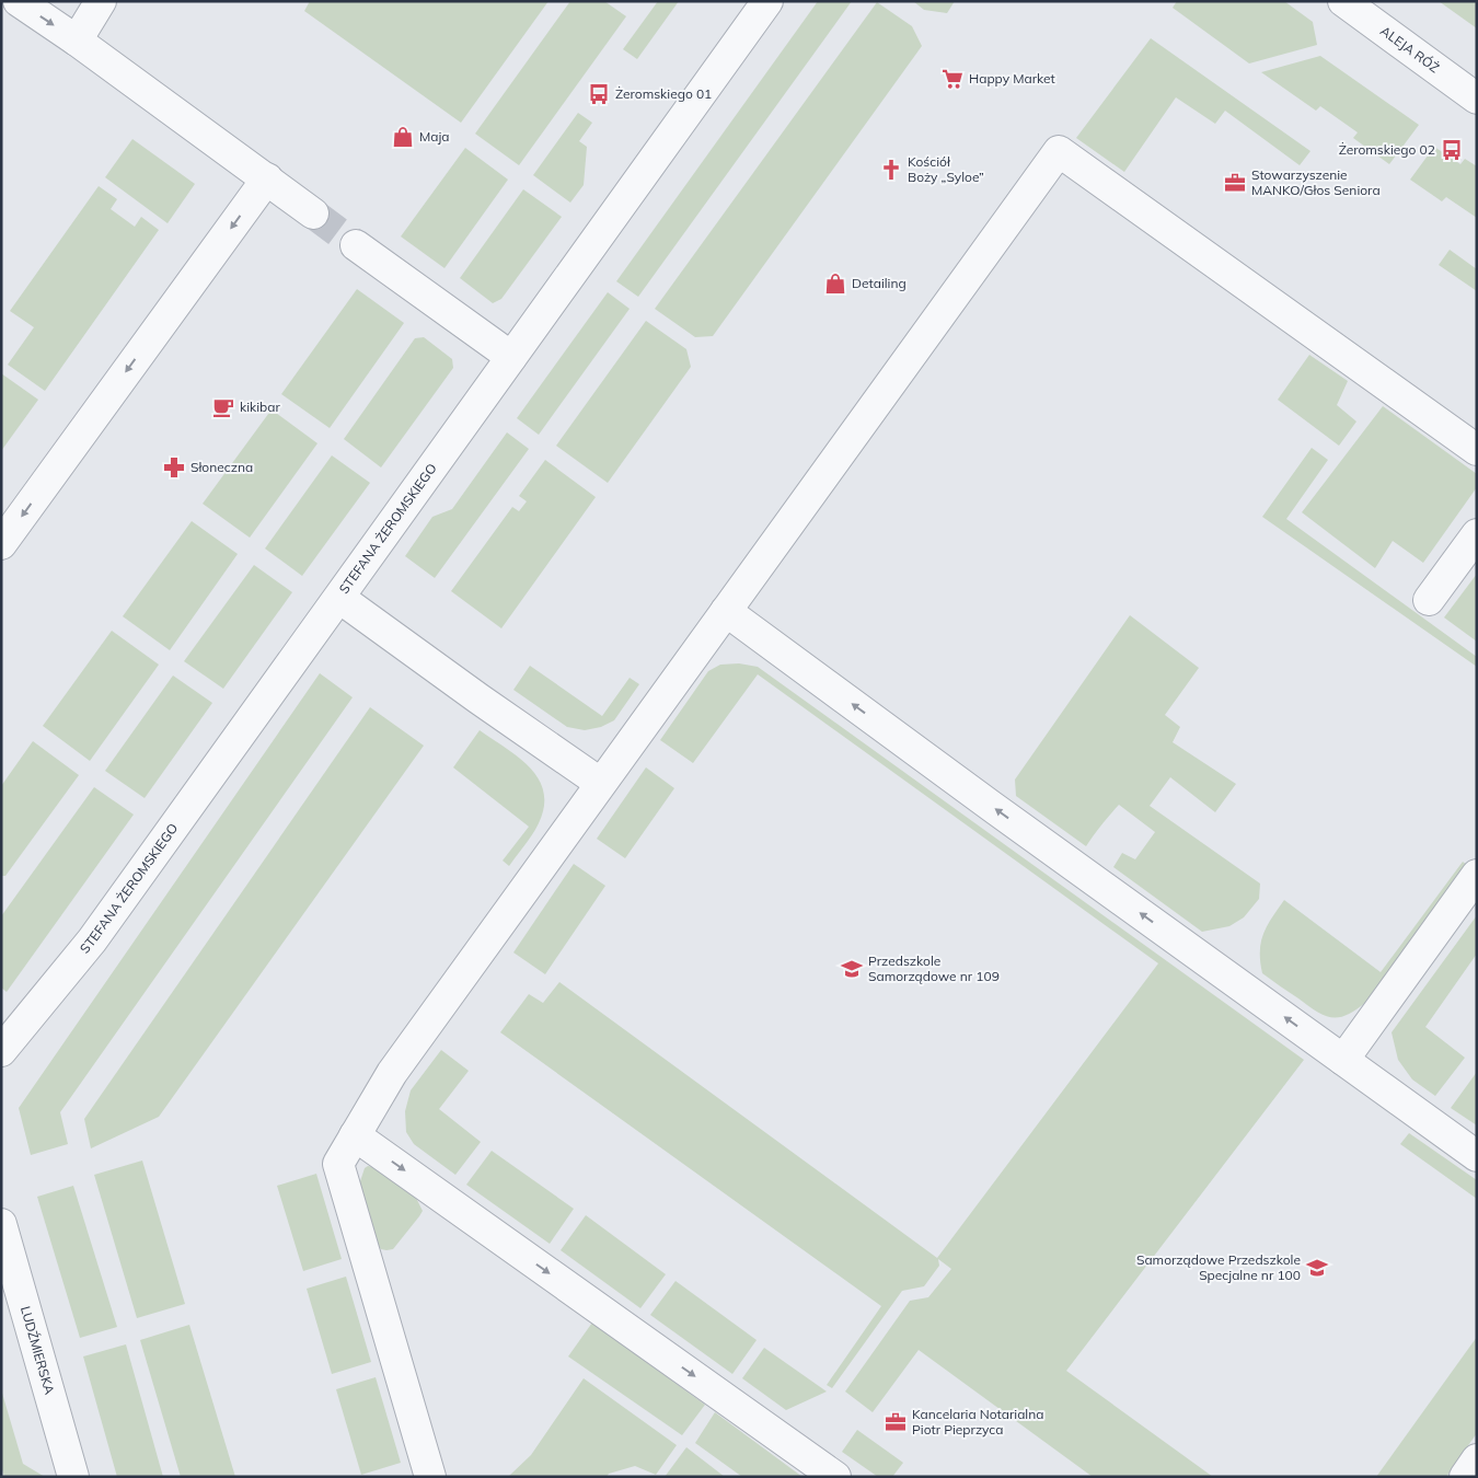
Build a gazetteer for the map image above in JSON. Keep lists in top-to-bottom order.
{
  "streets": {
    "street": ["ALEJA RÓŻ", "STEFANA ŻEROMSKIEGO", "LUDŹMIERSKA"]
  },
  "places": {
    "supermarket": ["Happy Market"],
    "bus stop": ["Żeromskiego 01", "Żeromskiego 02"],
    "shop": ["Maja", "Detailing"],
    "church": ["Kościół Boży „Syloe”"],
    "office": ["Stowarzyszenie MANKO/Głos Seniora", "Kancelaria Notarialna Piotr Pieprzyca"],
    "cafe": ["kikibar"],
    "pharmacy": ["Słoneczna"],
    "school or university": ["Przedszkole Samorządowe nr 109", "Samorządowe Przedszkole Specjalne nr 100"]
  }
}
